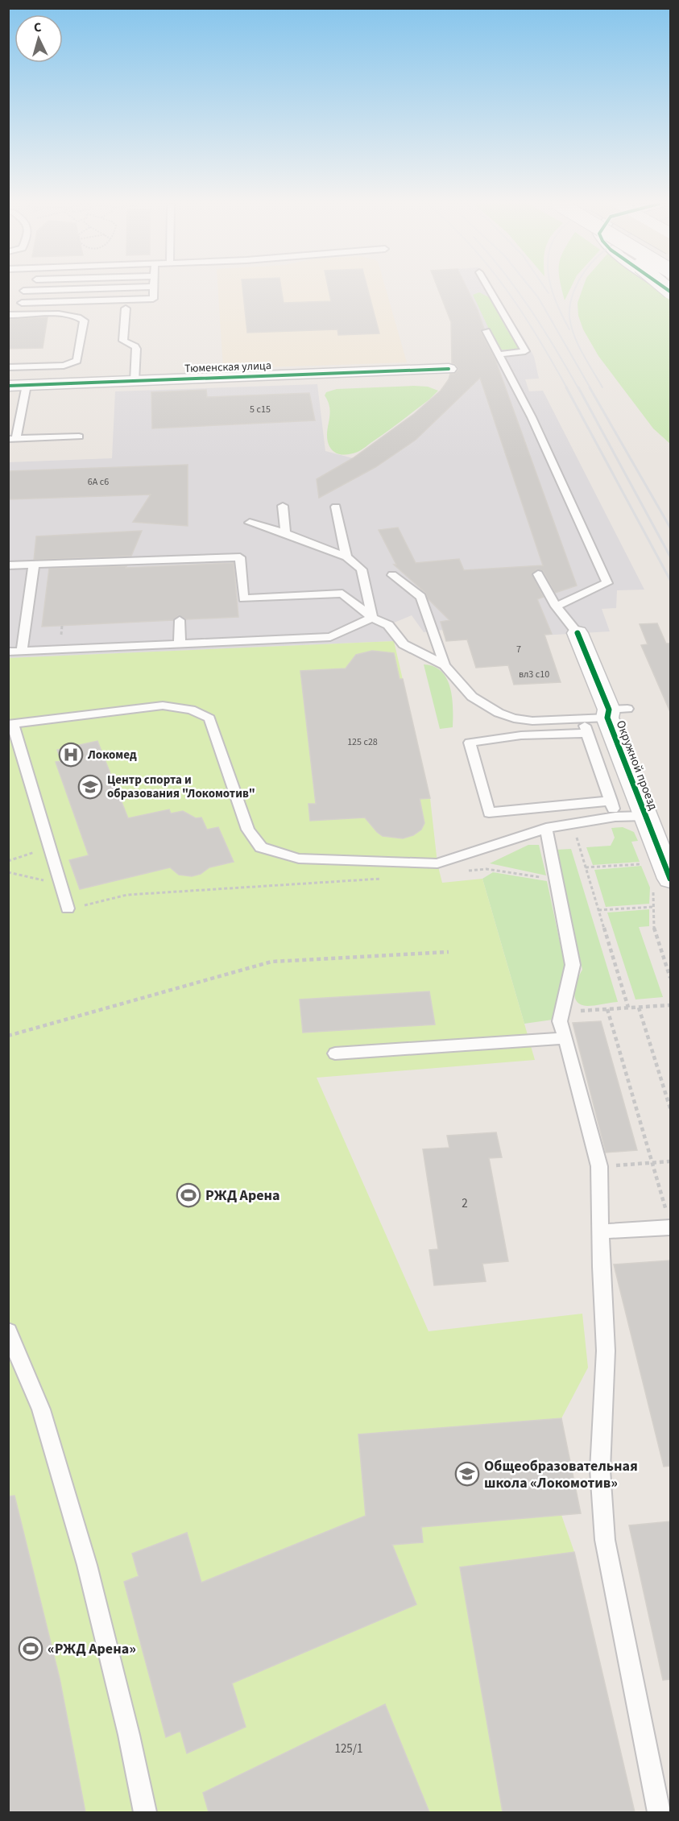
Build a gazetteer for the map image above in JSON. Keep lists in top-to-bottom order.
{
  "streets": {
    "street": ["Тюменская улица", "Окружной проезд"]
  },
  "places": {
    "hospital": ["Локомед"],
    "school or university": ["Центр спорта и образования \"Локомотив\"", "Общеобразовательная школа «Локомотив»"],
    "sports": ["РЖД Арена", "«РЖД Арена»"]
  },
  "house_numbers": [
    "5 с15",
    "6А с6",
    "7",
    "вл3 с10",
    "125 с28",
    "2",
    "125/1"
  ],
  "north": "top"
}
